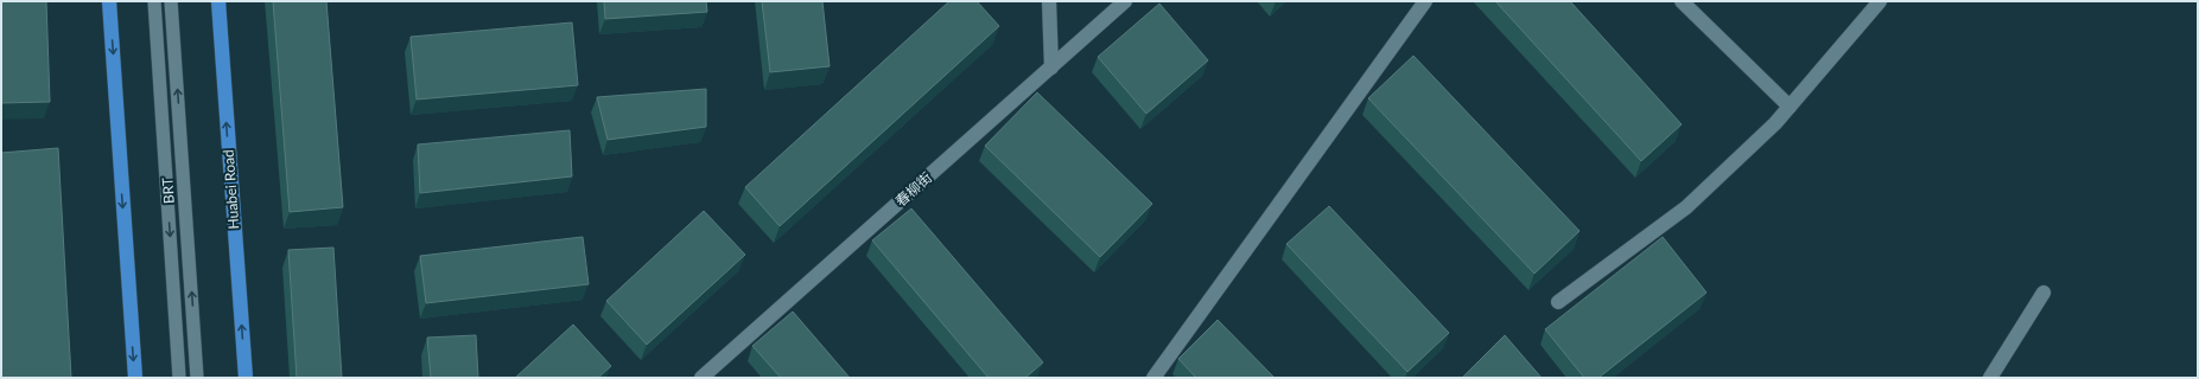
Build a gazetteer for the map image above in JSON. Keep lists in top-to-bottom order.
{
  "streets": {
    "main road": ["Huabei Road"],
    "street": ["春柳街"],
    "lane": ["BRT"]
  }
}
